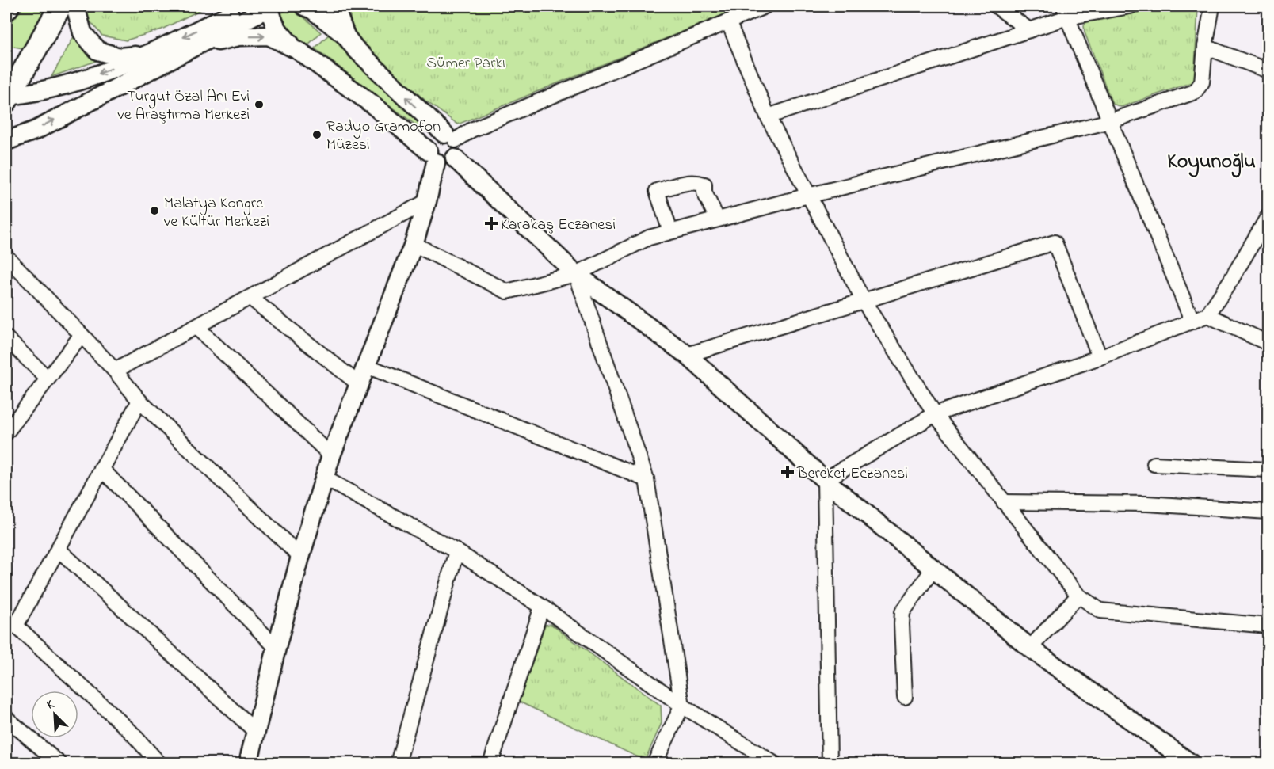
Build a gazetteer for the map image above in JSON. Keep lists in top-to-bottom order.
{
  "districts": ["Koyunoğlu"],
  "parks": ["Sümer Parkı"],
  "places": {
    "other": ["Turgut Özal Anı Evi ve Araştırma Merkezi", "Radyo Gramofon Müzesi", "Malatya Kongre ve Kültür Merkezi"],
    "health": ["Karakaş Eczanesi", "Bereket Eczanesi"]
  },
  "north": "top left"
}
